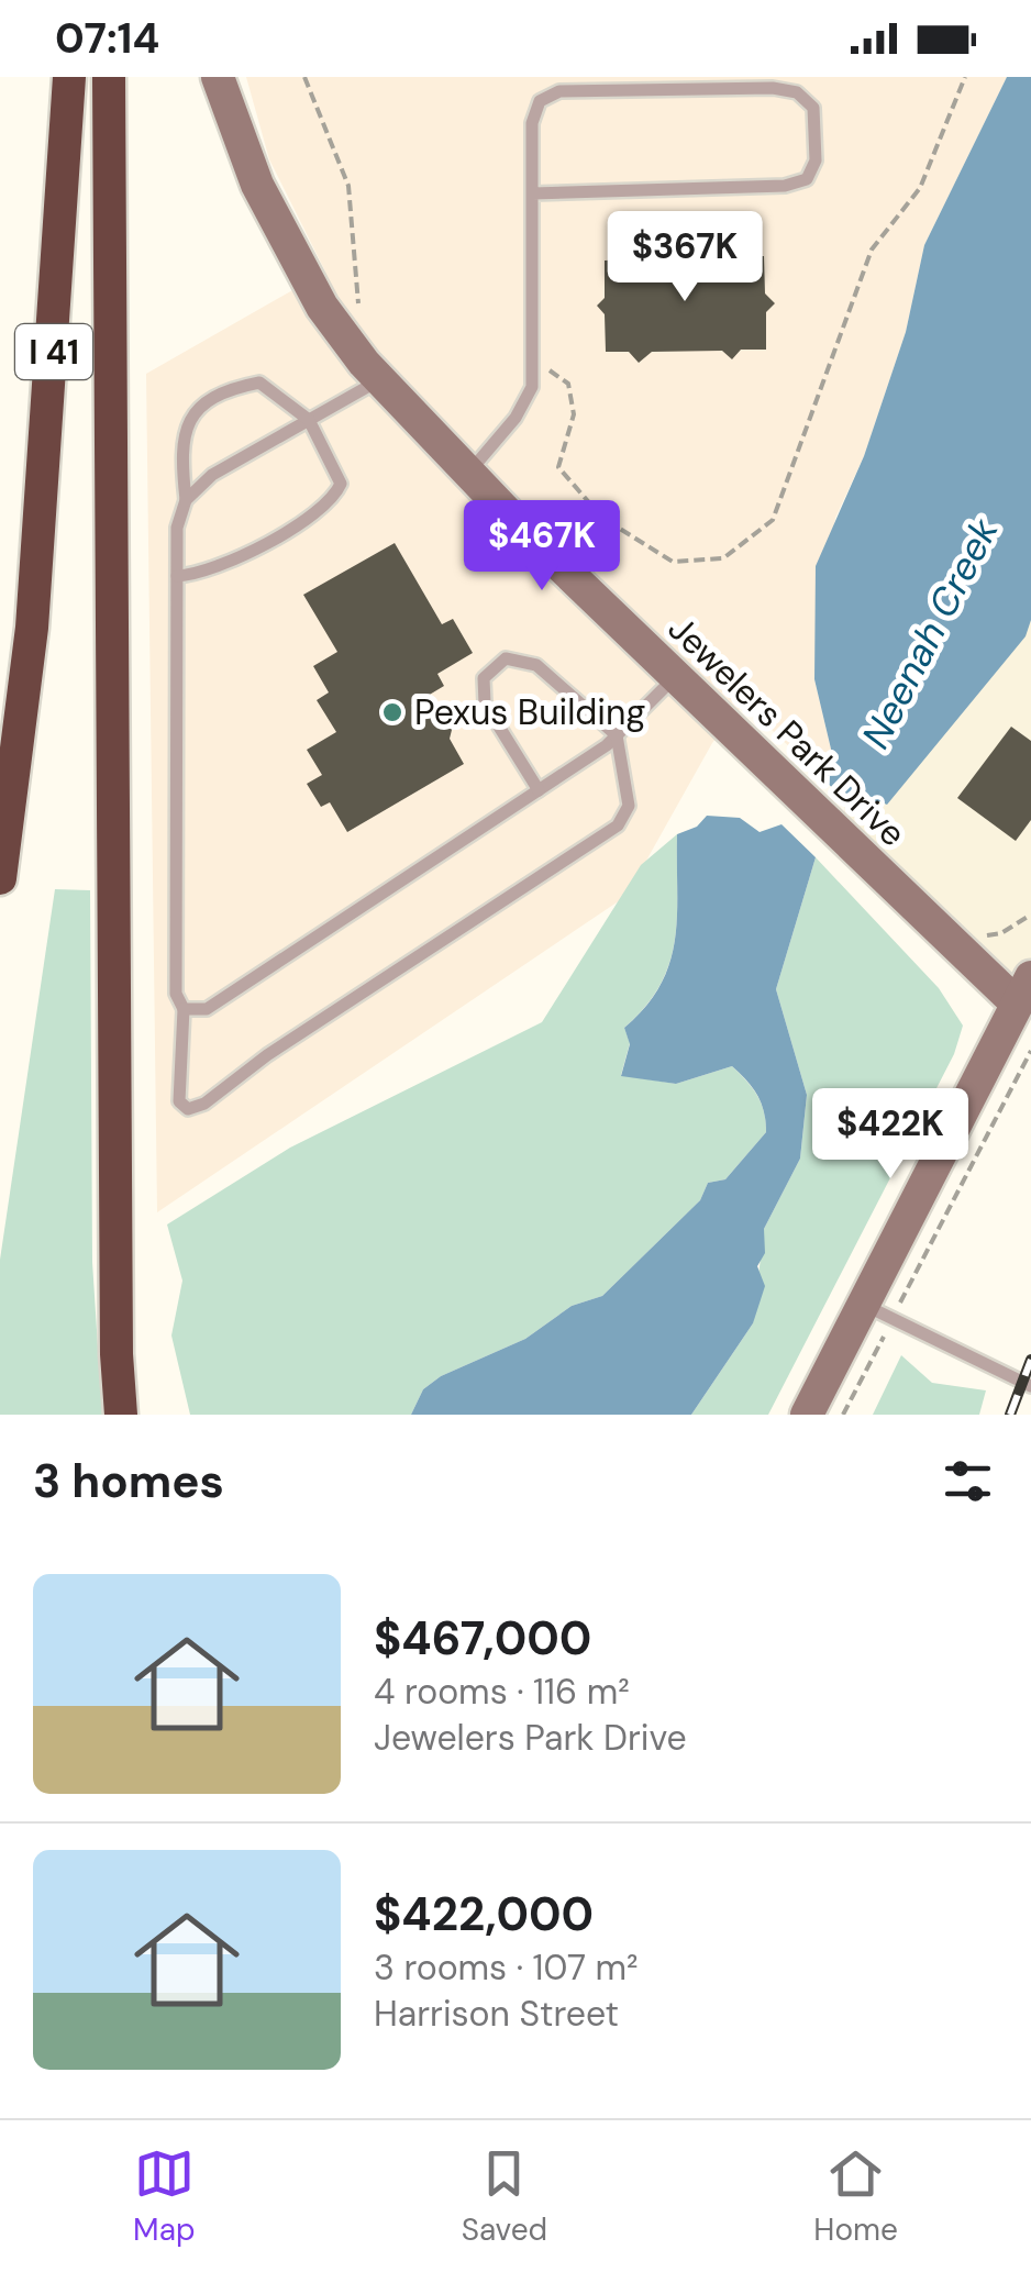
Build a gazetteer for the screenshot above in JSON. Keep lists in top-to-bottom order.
{
  "streets": {
    "highway": ["I 41"],
    "street": ["Jewelers Park Drive"]
  },
  "water": ["Neenah Creek"],
  "places": ["Pexus Building"],
  "page": {
    "status": "07:14",
    "price": ["$367K", "$467K", "$422K"],
    "heading": "3 homes",
    "list": [
      {
        "name": "$467,000",
        "note": "4 rooms · 116 m² · Jewelers Park Drive"
      },
      {
        "name": "$422,000",
        "note": "3 rooms · 107 m² · Harrison Street"
      }
    ],
    "tabs": ["Map", "Saved", "Home"]
  }
}
